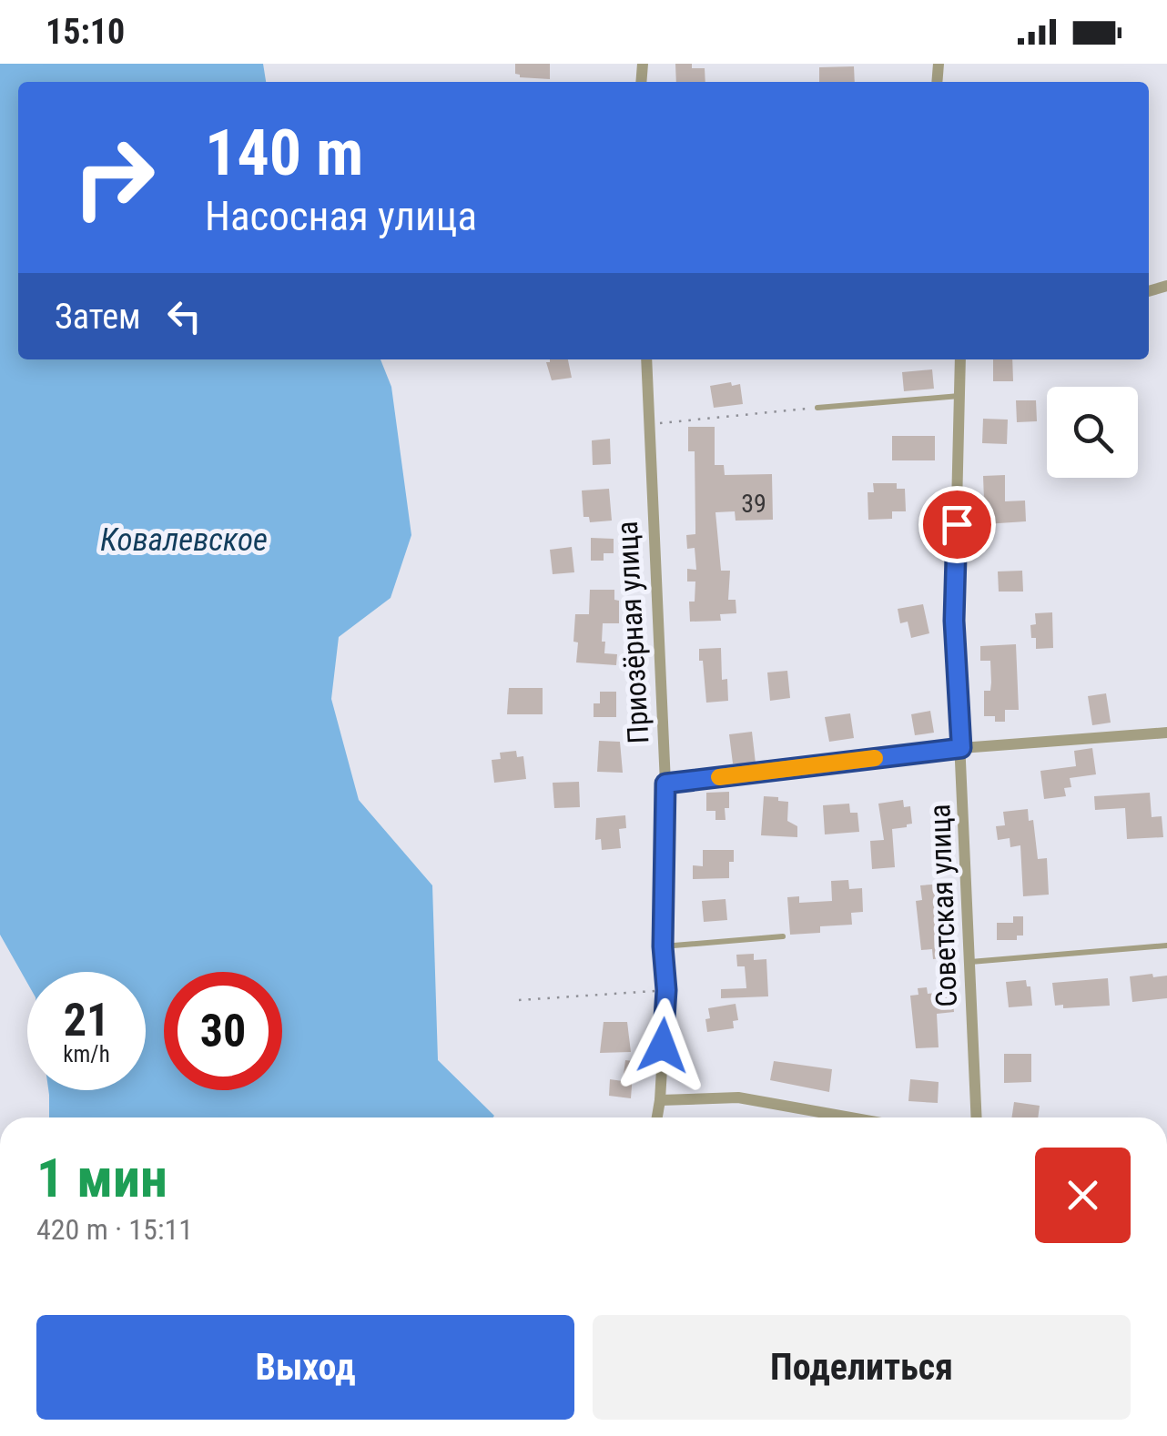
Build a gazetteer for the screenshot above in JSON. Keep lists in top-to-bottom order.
{
  "streets": {
    "street": ["Приозёрная улица", "Советская улица"]
  },
  "water": ["Ковалевское"],
  "house_numbers": ["39"],
  "page": {
    "status": "15:10",
    "turn": ["140 m", "Насосная улица"],
    "then": "Затем",
    "speed": "21 km/h",
    "limit": "30",
    "heading": ["1 мин", "420 m · 15:11"],
    "buttons": ["Выход", "Поделиться"]
  }
}
